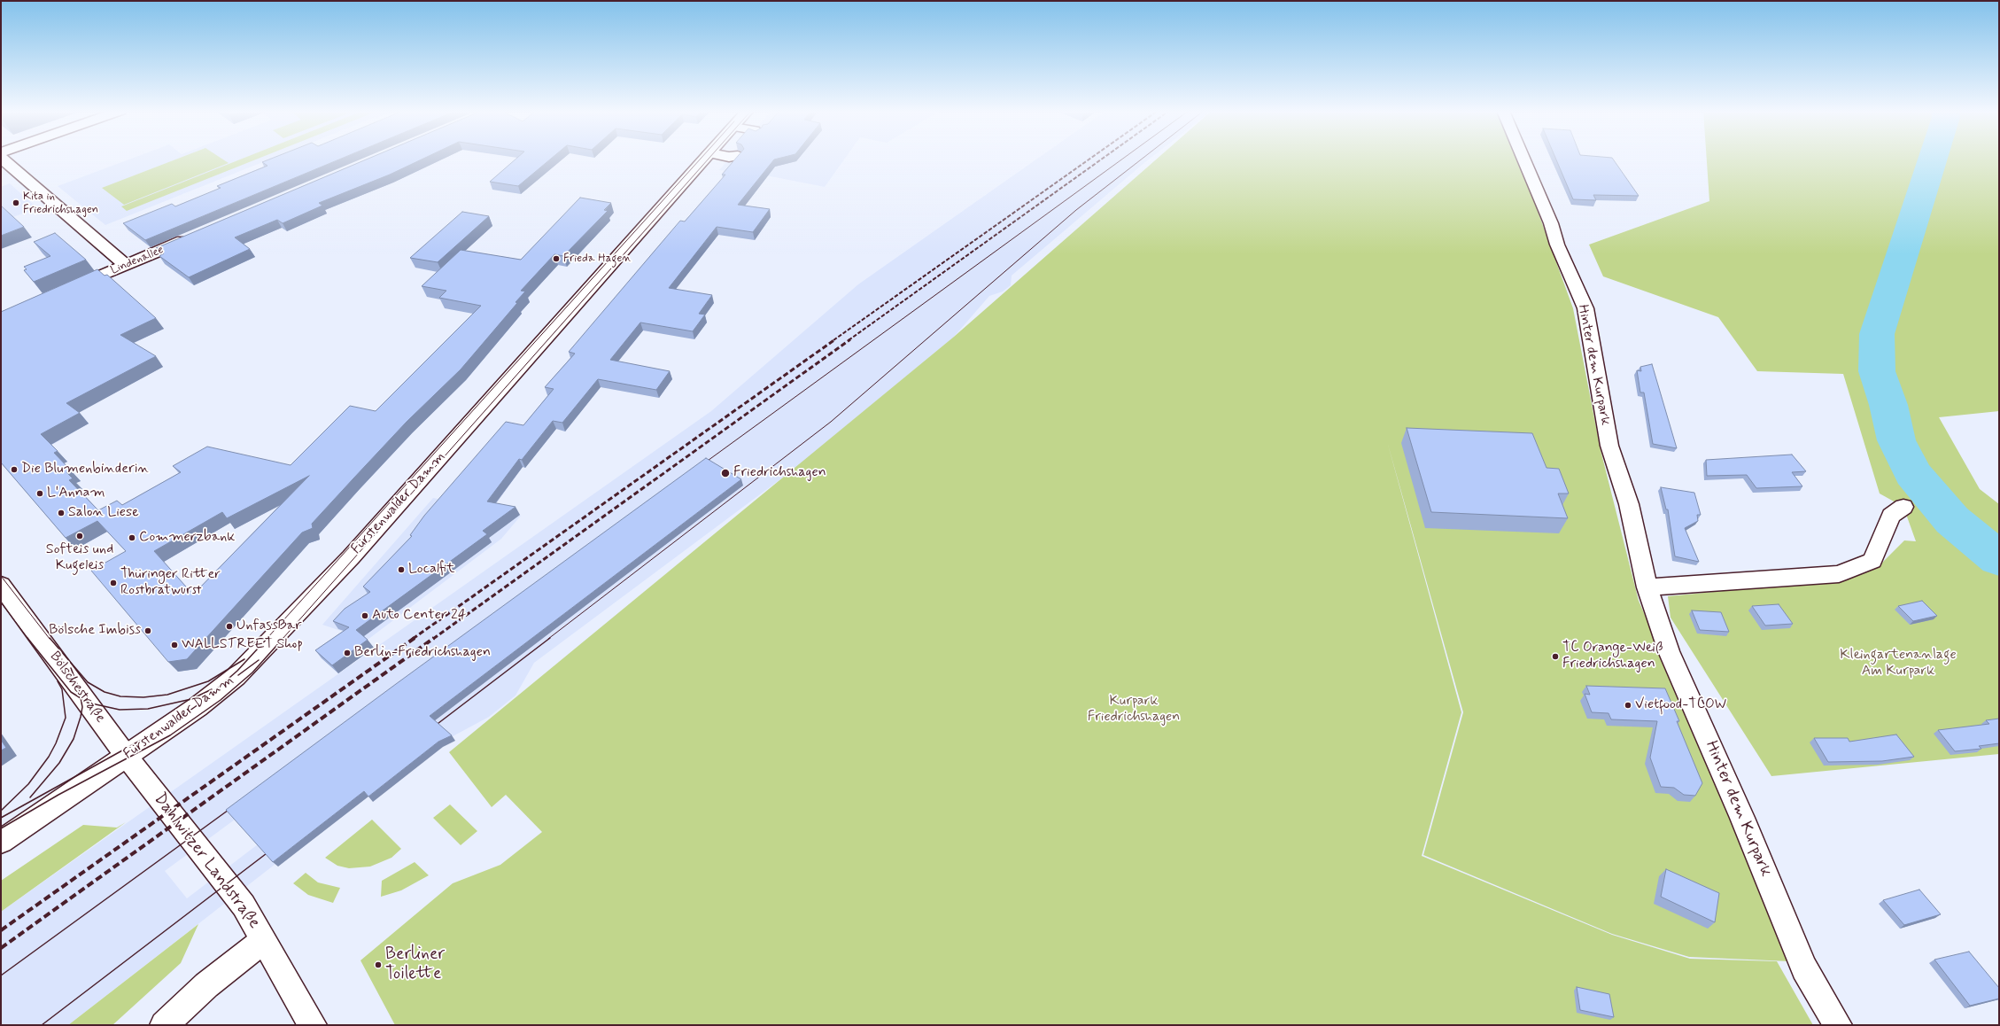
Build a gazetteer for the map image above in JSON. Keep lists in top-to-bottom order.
{
  "streets": {
    "street": [
      "Lindenallee",
      "Hinter dem Kurpark",
      "Fürstenwalder Damm",
      "Bölschestraße",
      "Dahlwitzer Landstraße"
    ]
  },
  "crossings": [
    ["Fürstenwalder Damm", "Bölschestraße"],
    ["Fürstenwalder Damm", "Dahlwitzer Landstraße"],
    ["Bölschestraße", "Dahlwitzer Landstraße"]
  ],
  "parks": ["Kleingartenanlage Am Kurpark", "Kurpark Friedrichshagen"],
  "places": [
    "Kita in Friedrichshagen",
    "Frieda Hagen",
    "Die Blumenbinderin",
    "Friedrichshagen",
    "L'Annam",
    "Salon Liese",
    "Softeis und Kugeleis",
    "Commerzbank",
    "Localfit",
    "Thüringer Ritter Rostbratwurst",
    "Auto Center 24",
    "UnfassBar",
    "Bölsche Imbiss",
    "WALLSTREET Shop",
    "Berlin-Friedrichshagen",
    "TC Orange-Weiß Friedrichshagen",
    "Vietfood-TCOW",
    "Berliner Toilette"
  ]
}
